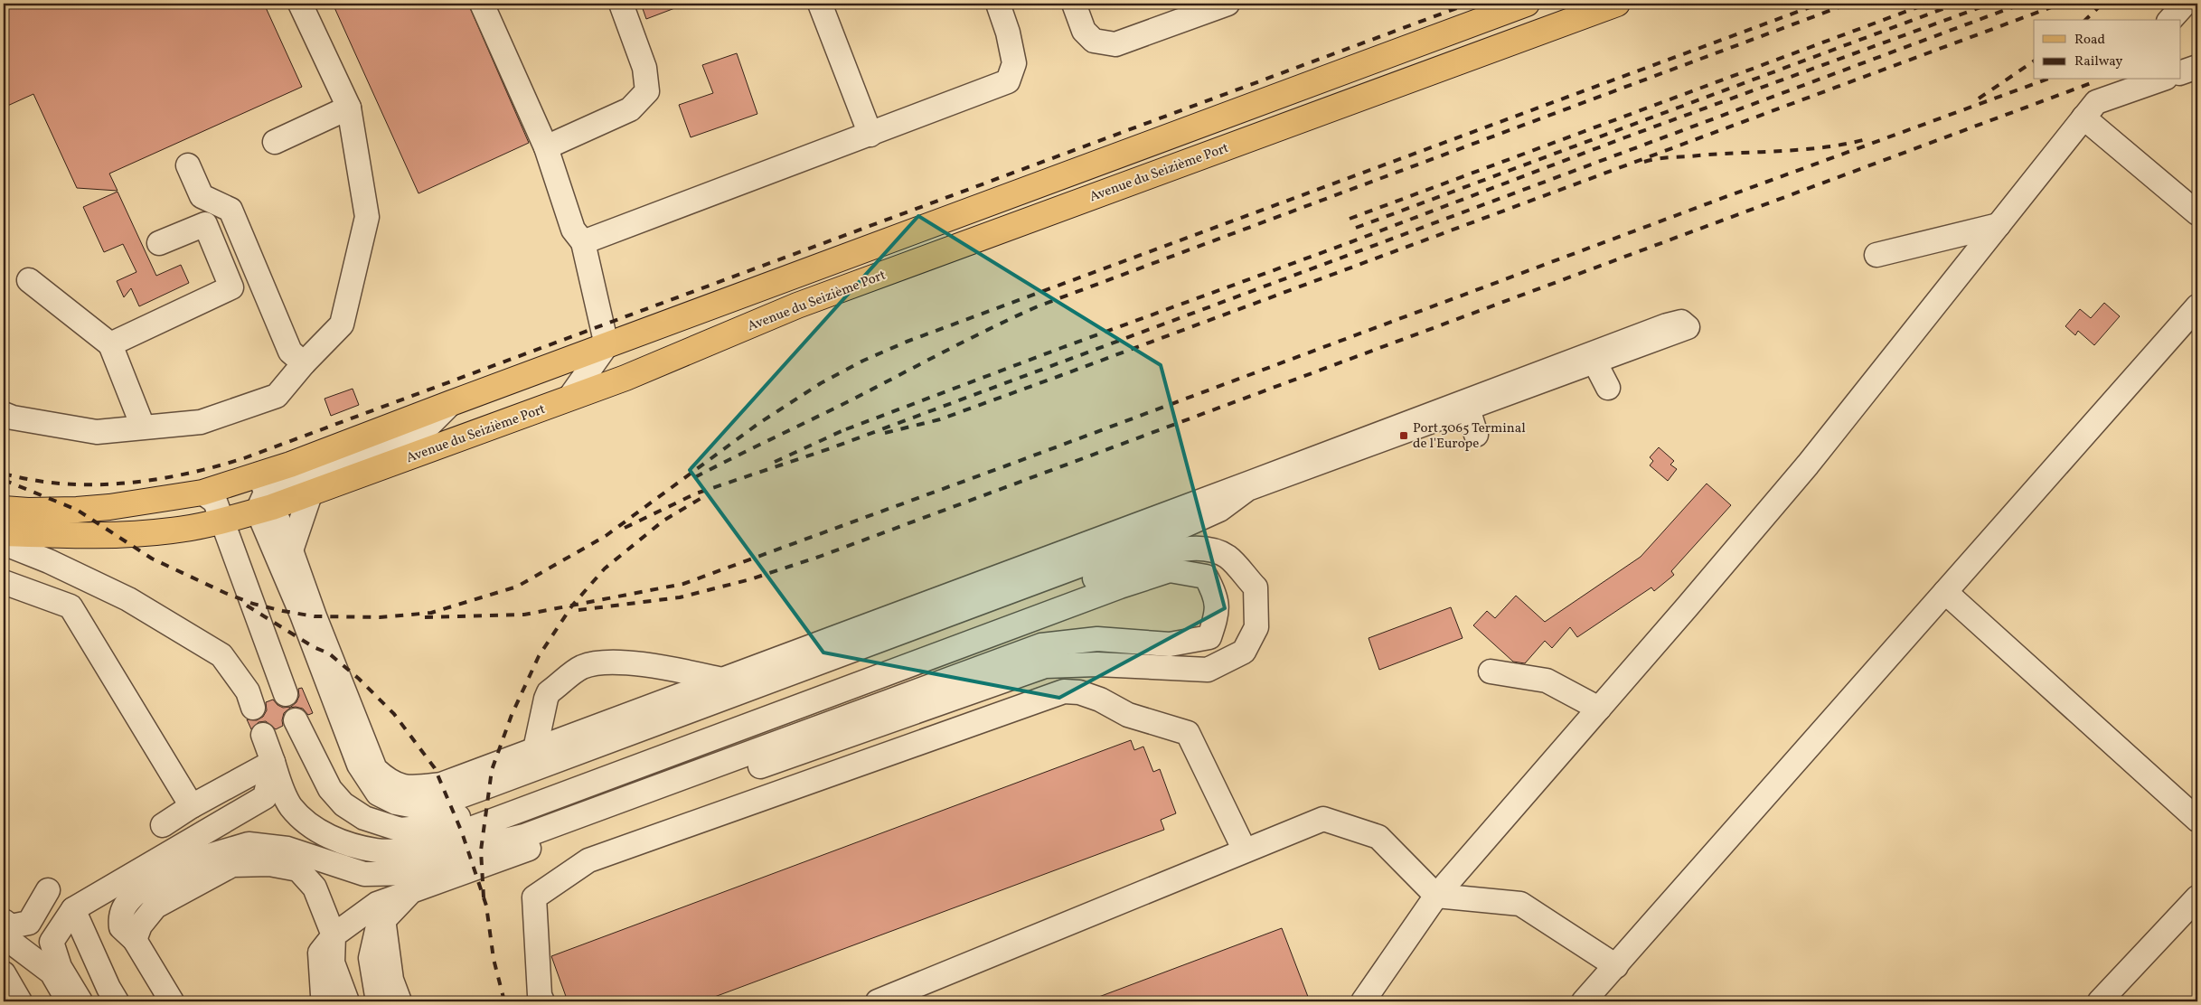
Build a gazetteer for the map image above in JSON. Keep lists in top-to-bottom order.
{
  "streets": {
    "main road": ["Avenue du Seizième Port"]
  },
  "places": {
    "transit": ["Port 3065 Terminal de l'Europe"]
  },
  "legend": ["Road", "Railway"]
}
